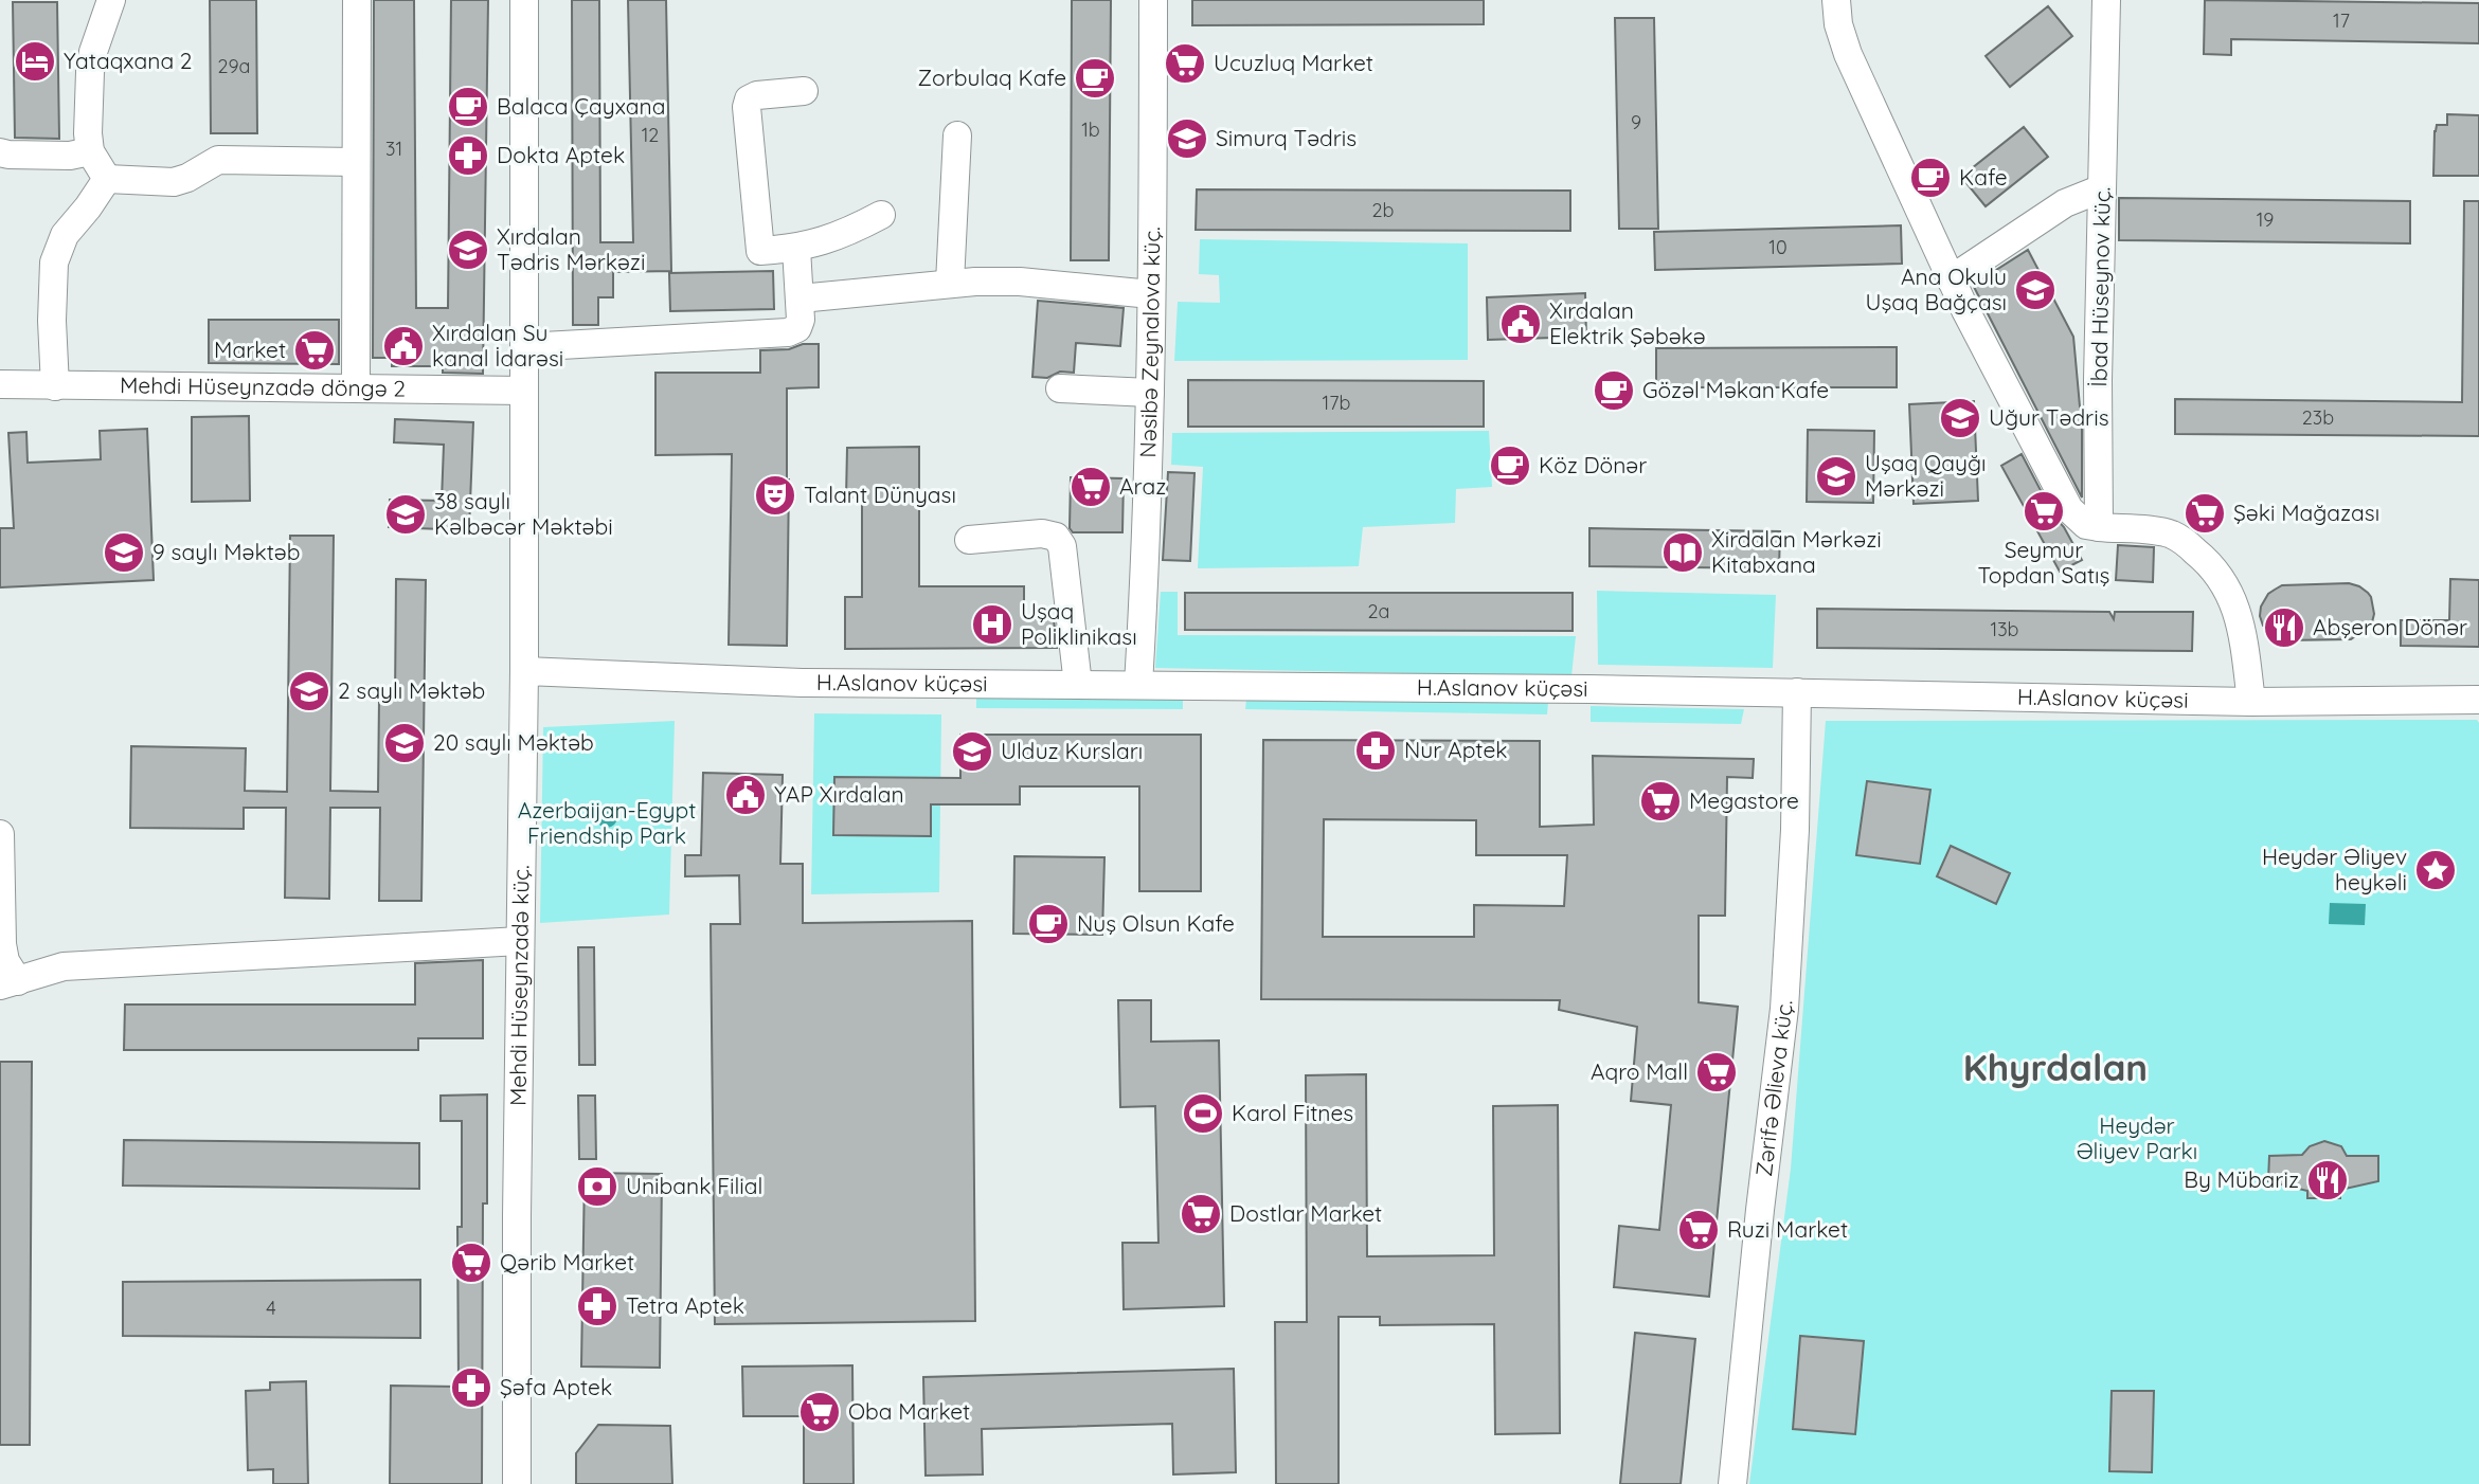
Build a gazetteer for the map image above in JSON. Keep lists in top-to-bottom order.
{
  "streets": {
    "street": [
      "İbad Hüseynov küç.",
      "Nəsibə Zeynalova küç.",
      "Mehdi Hüseynzadə döngə 2",
      "H.Aslanov küçəsi",
      "Mehdi Hüseynzadə küç.",
      "Zərifə Əlieva küç."
    ]
  },
  "crossings": [
    ["Nəsibə Zeynalova küç.", "H.Aslanov küçəsi"],
    ["Mehdi Hüseynzadə döngə 2", "Mehdi Hüseynzadə küç."],
    ["H.Aslanov küçəsi", "Mehdi Hüseynzadə küç."],
    ["H.Aslanov küçəsi", "Zərifə Əlieva küç."]
  ],
  "districts": ["Khyrdalan"],
  "parks": ["Azerbaijan-Egypt Friendship Park", "Heydər Əliyev Parkı"],
  "places": {
    "hotel": ["Yataqxana 2"],
    "supermarket": [
      "Ucuzluq Market",
      "Market",
      "Araz",
      "Seymur Topdan Satış",
      "Şəki Mağazası",
      "Megastore",
      "Aqro Mall",
      "Dostlar Market",
      "Ruzi Market",
      "Qərib Market",
      "Oba Market"
    ],
    "cafe": [
      "Zorbulaq Kafe",
      "Balaca Çayxana",
      "Kafe",
      "Gözəl Məkan Kafe",
      "Köz Dönər",
      "Nuş Olsun Kafe"
    ],
    "school or university": [
      "Simurq Tədris",
      "Xırdalan Tədris Mərkəzi",
      "Ana Okulu Uşaq Bağçası",
      "Uğur Tədris",
      "Uşaq Qayğı Mərkəzi",
      "38 saylı Kəlbəcər Məktəbi",
      "9 saylı Məktəb",
      "2 saylı Məktəb",
      "20 saylı Məktəb",
      "Ulduz Kursları"
    ],
    "pharmacy": [
      "Dokta Aptek",
      "Nur Aptek",
      "Tetra Aptek",
      "Şəfa Aptek"
    ],
    "public building": ["Xırdalan Elektrik Şəbəkə", "Xırdalan Su kanal İdarəsi", "YAP Xırdalan"],
    "theatre": ["Talant Dünyası"],
    "library": ["Xirdalan Mərkəzi Kitabxana"],
    "hospital": ["Uşaq Poliklinikası"],
    "restaurant": ["Abşeron Dönər", "By Mübariz"],
    "place": ["Heydər Əliyev heykəli"],
    "sports": ["Karol Fitnes"],
    "bank": ["Unibank Filial"]
  },
  "house_numbers": [
    "17",
    "29a",
    "9",
    "1b",
    "12",
    "31",
    "2b",
    "19",
    "10",
    "17b",
    "23b",
    "2a",
    "13b",
    "4"
  ]
}
